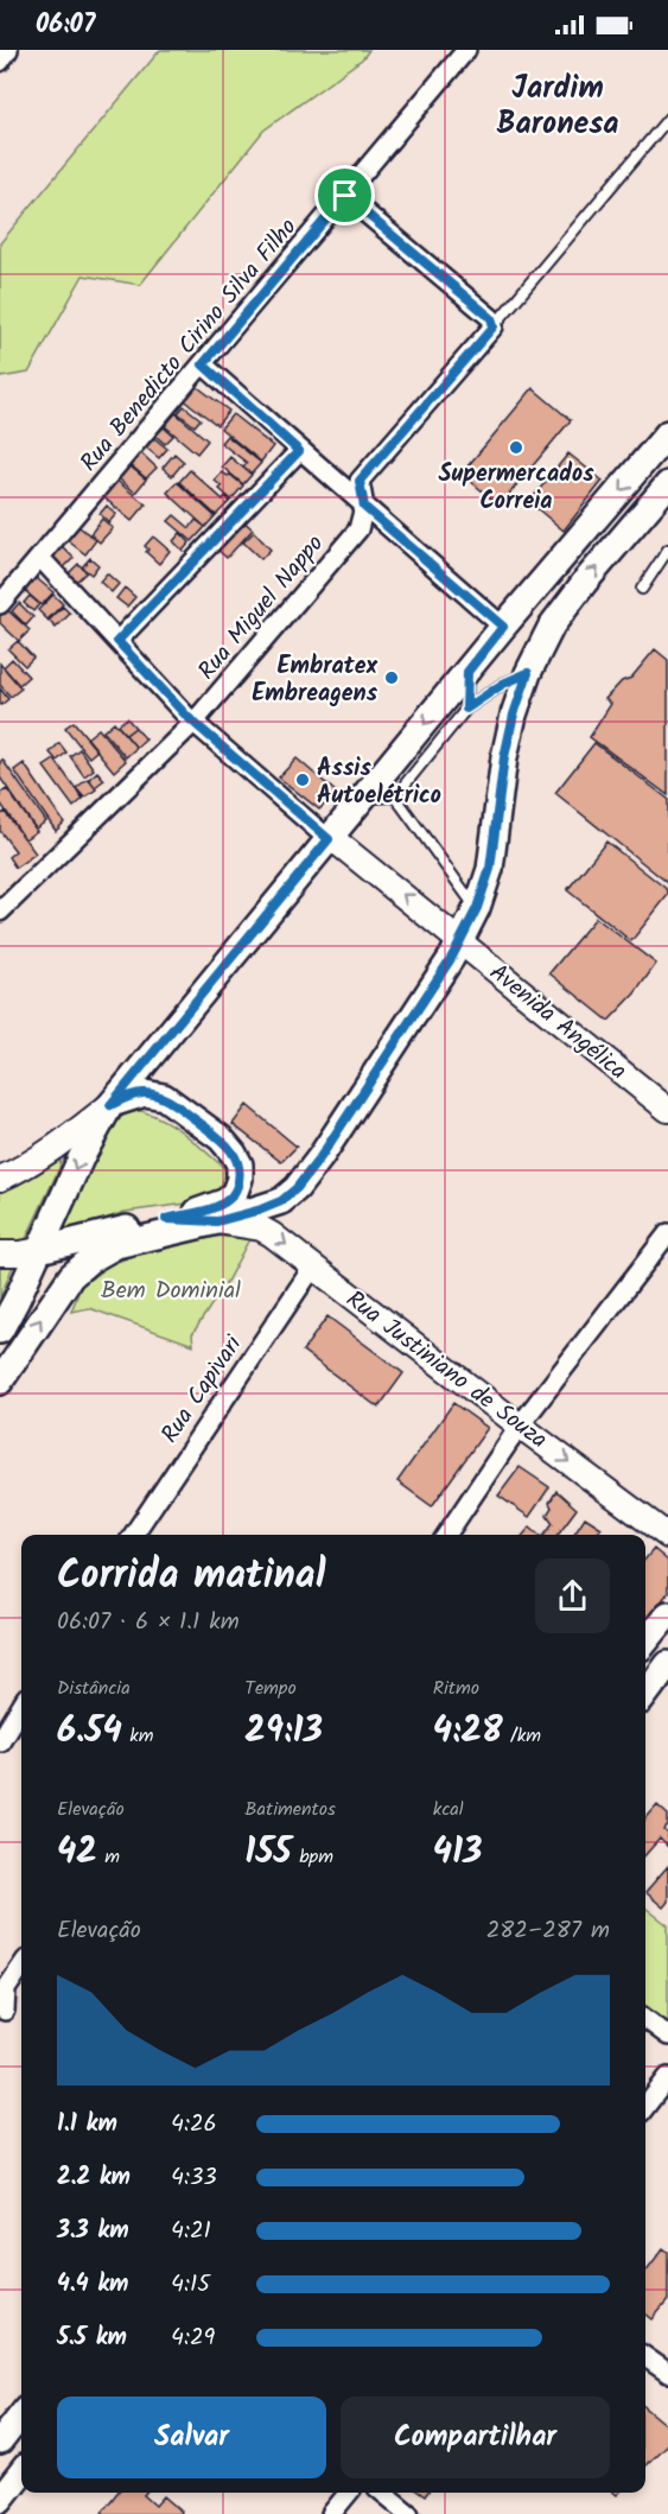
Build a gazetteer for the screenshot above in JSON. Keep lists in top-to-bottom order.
{
  "streets": {
    "street": [
      "Rua Benedicto Cirino Silva Filho",
      "Rua Miguel Nappo",
      "Avenida Angélica",
      "Rua Justiniano de Souza",
      "Rua Capivari"
    ]
  },
  "crossings": [
    ["Rua Benedicto Cirino Silva Filho", "Avenida Angélica"],
    ["Rua Miguel Nappo", "Avenida Angélica"],
    ["Rua Justiniano de Souza", "Rua Capivari"]
  ],
  "one_way": ["Rua Justiniano de Souza"],
  "districts": ["Jardim Baronesa"],
  "parks": ["Bem Dominial"],
  "places": ["Supermercados Correia", "Embratex Embreagens", "Assis Autoelétrico"],
  "page": {
    "status": "06:07",
    "heading": ["Corrida matinal", "06:07 · 6 × 1.1 km"],
    "stats": [
      ["Distância", "6.54 km"],
      ["Tempo", "29:13"],
      ["Ritmo", "4:28 /km"],
      ["Elevação", "42 m"],
      ["Batimentos", "155 bpm"],
      ["kcal", "413"]
    ],
    "chart": ["Elevação", "282–287 m"],
    "list": [
      {
        "name": "1.1 km",
        "note": "4:26"
      },
      {
        "name": "2.2 km",
        "note": "4:33"
      },
      {
        "name": "3.3 km",
        "note": "4:21"
      },
      {
        "name": "4.4 km",
        "note": "4:15"
      },
      {
        "name": "5.5 km",
        "note": "4:29"
      }
    ],
    "buttons": ["Salvar", "Compartilhar"]
  }
}
